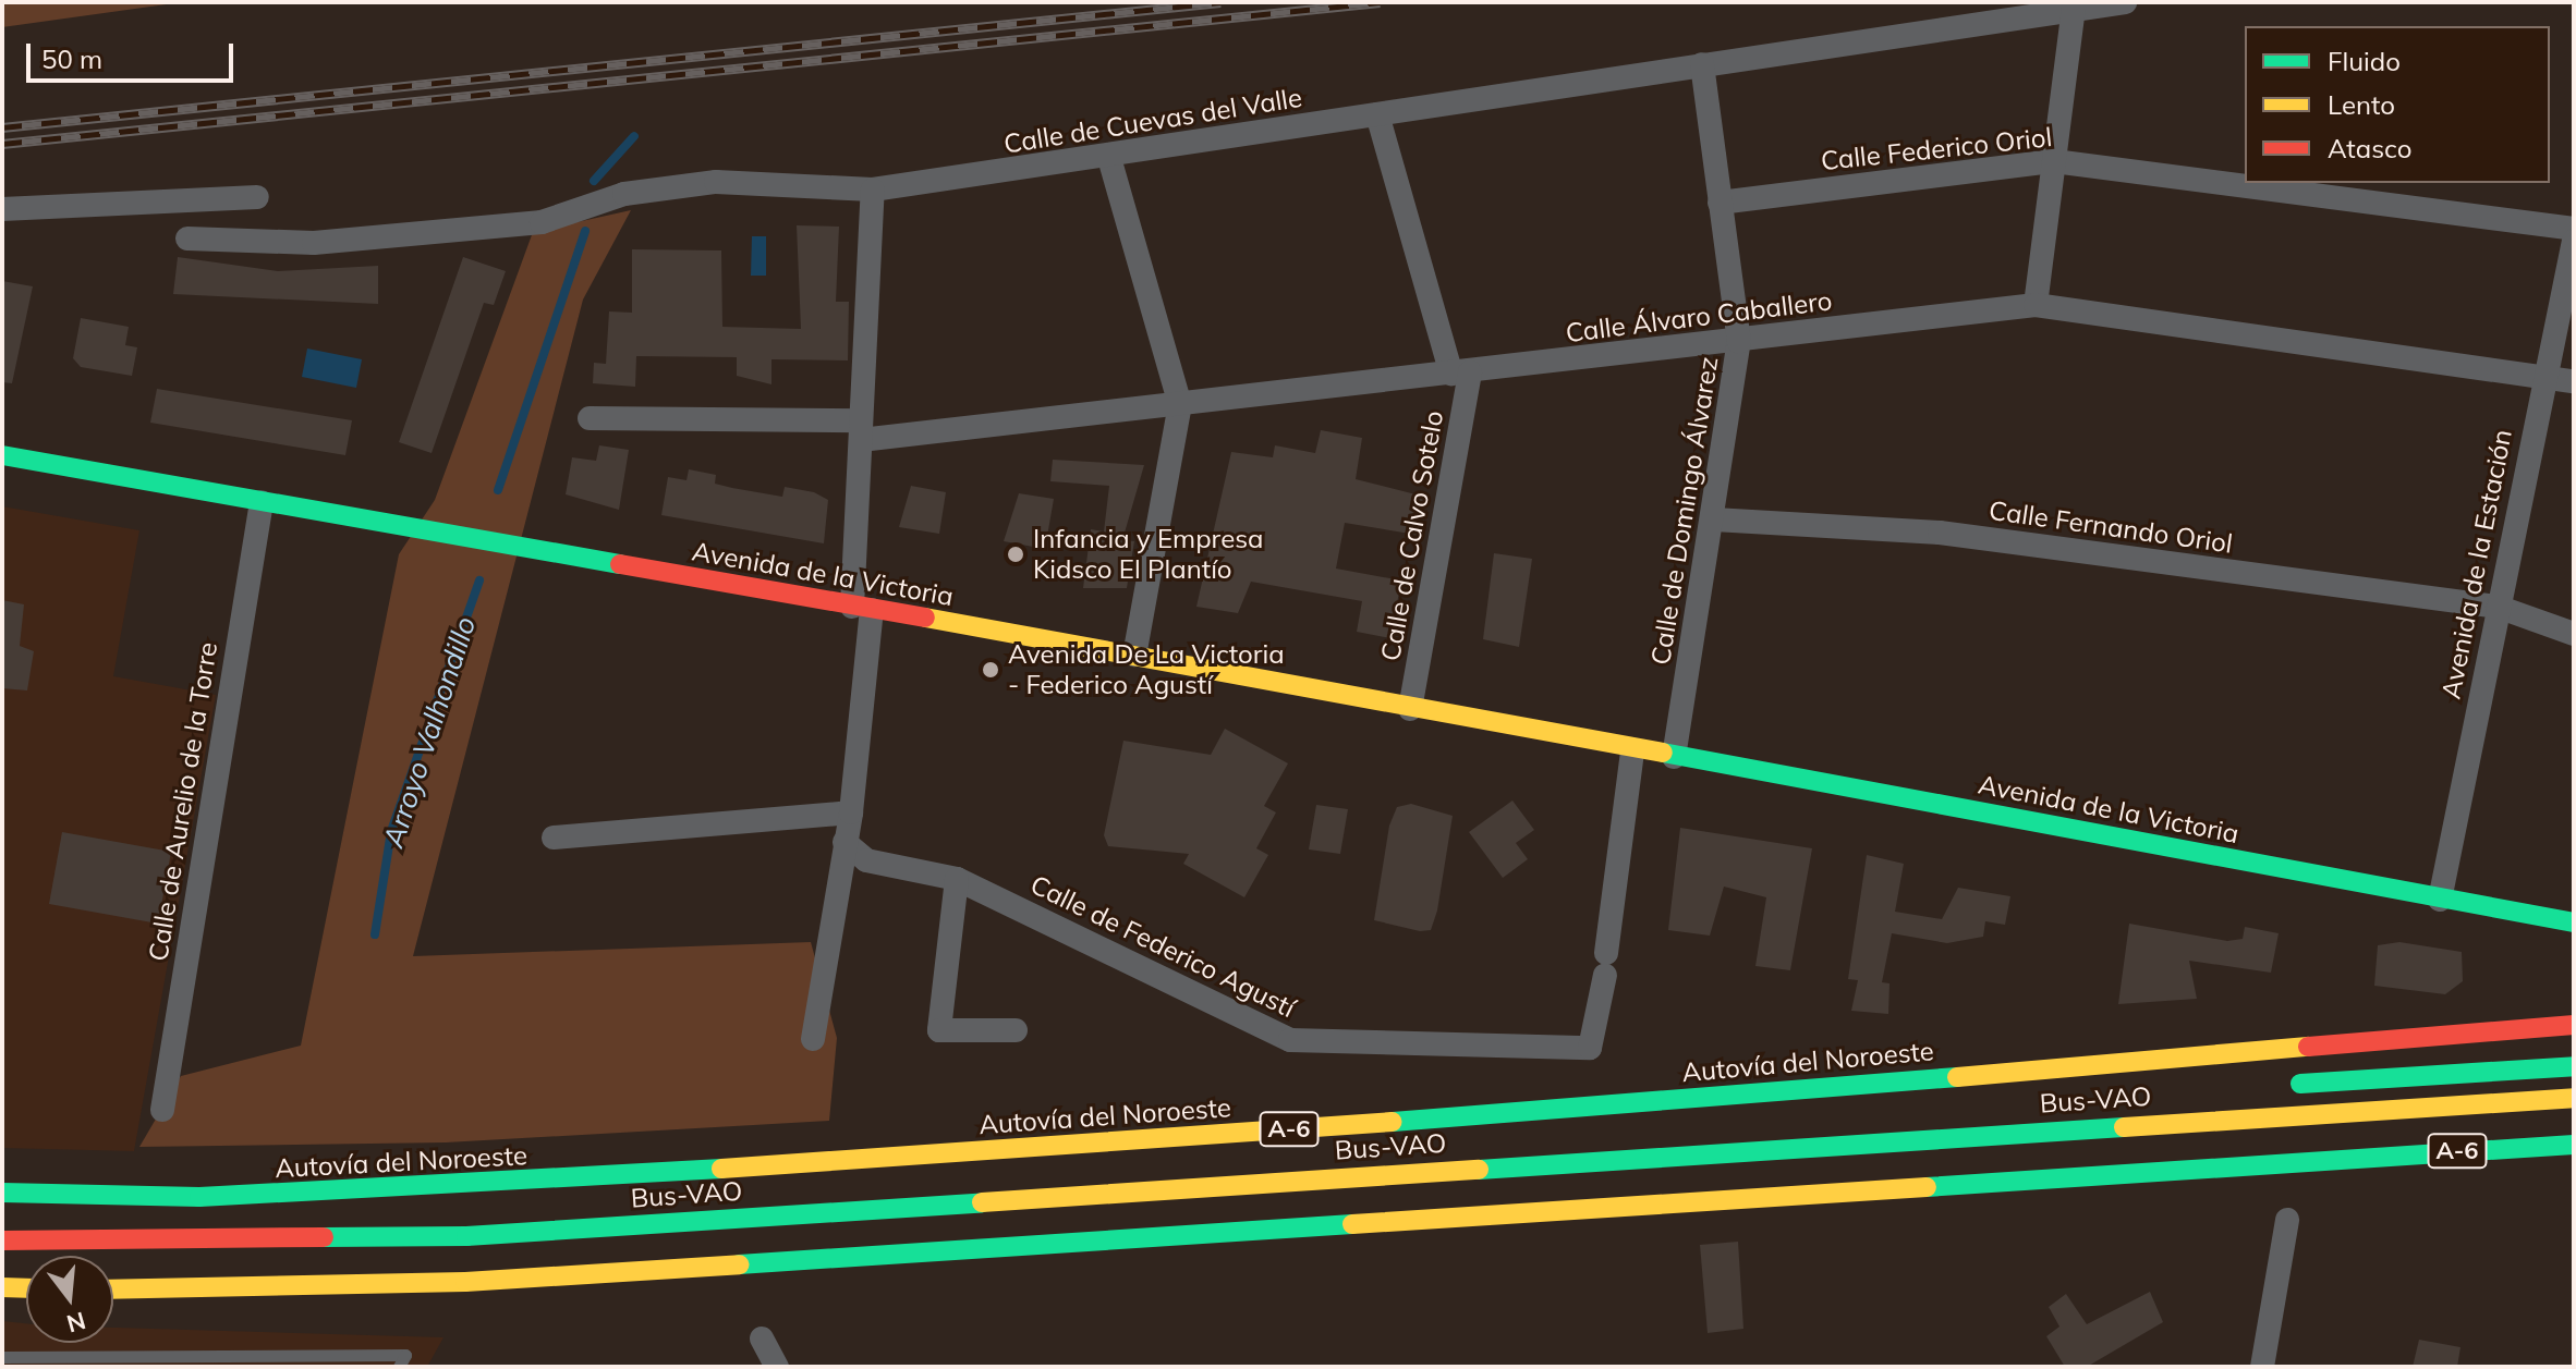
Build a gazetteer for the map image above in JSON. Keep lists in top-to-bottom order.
{
  "streets": {
    "main road": [
      "Avenida de la Victoria",
      "Autovía del Noroeste",
      "Bus-VAO",
      "A-6"
    ],
    "street": [
      "Calle de Cuevas del Valle",
      "Calle Federico Oriol",
      "Calle Álvaro Caballero",
      "Calle de Domingo Álvarez",
      "Calle Fernando Oriol",
      "Calle de Calvo Sotelo",
      "Avenida de la Estación",
      "Calle de Aurelio de la Torre",
      "Calle de Federico Agustí"
    ]
  },
  "crossings": [
    ["Calle de Cuevas del Valle", "Calle de Domingo Álvarez"],
    ["Calle de Cuevas del Valle", "Calle de Calvo Sotelo"],
    ["Calle Federico Oriol", "Calle de Domingo Álvarez"],
    ["Calle Álvaro Caballero", "Calle de Domingo Álvarez"],
    ["Calle Álvaro Caballero", "Calle de Calvo Sotelo"],
    ["Calle Álvaro Caballero", "Avenida de la Estación"],
    ["Calle de Domingo Álvarez", "Calle Fernando Oriol"],
    ["Calle de Domingo Álvarez", "Avenida de la Victoria"],
    ["Calle Fernando Oriol", "Avenida de la Estación"],
    ["Calle de Calvo Sotelo", "Avenida de la Victoria"],
    ["Avenida de la Estación", "Avenida de la Victoria"],
    ["Avenida de la Victoria", "Calle de Aurelio de la Torre"],
    ["Avenida de la Victoria", "Calle de Federico Agustí"]
  ],
  "water": ["Arroyo Valhondillo"],
  "places": ["Infancia y Empresa Kidsco El Plantío", "Avenida De La Victoria - Federico Agustí"],
  "legend": ["Fluido", "Lento", "Atasco"],
  "scale_bar": "50 m",
  "north": "bottom"
}
